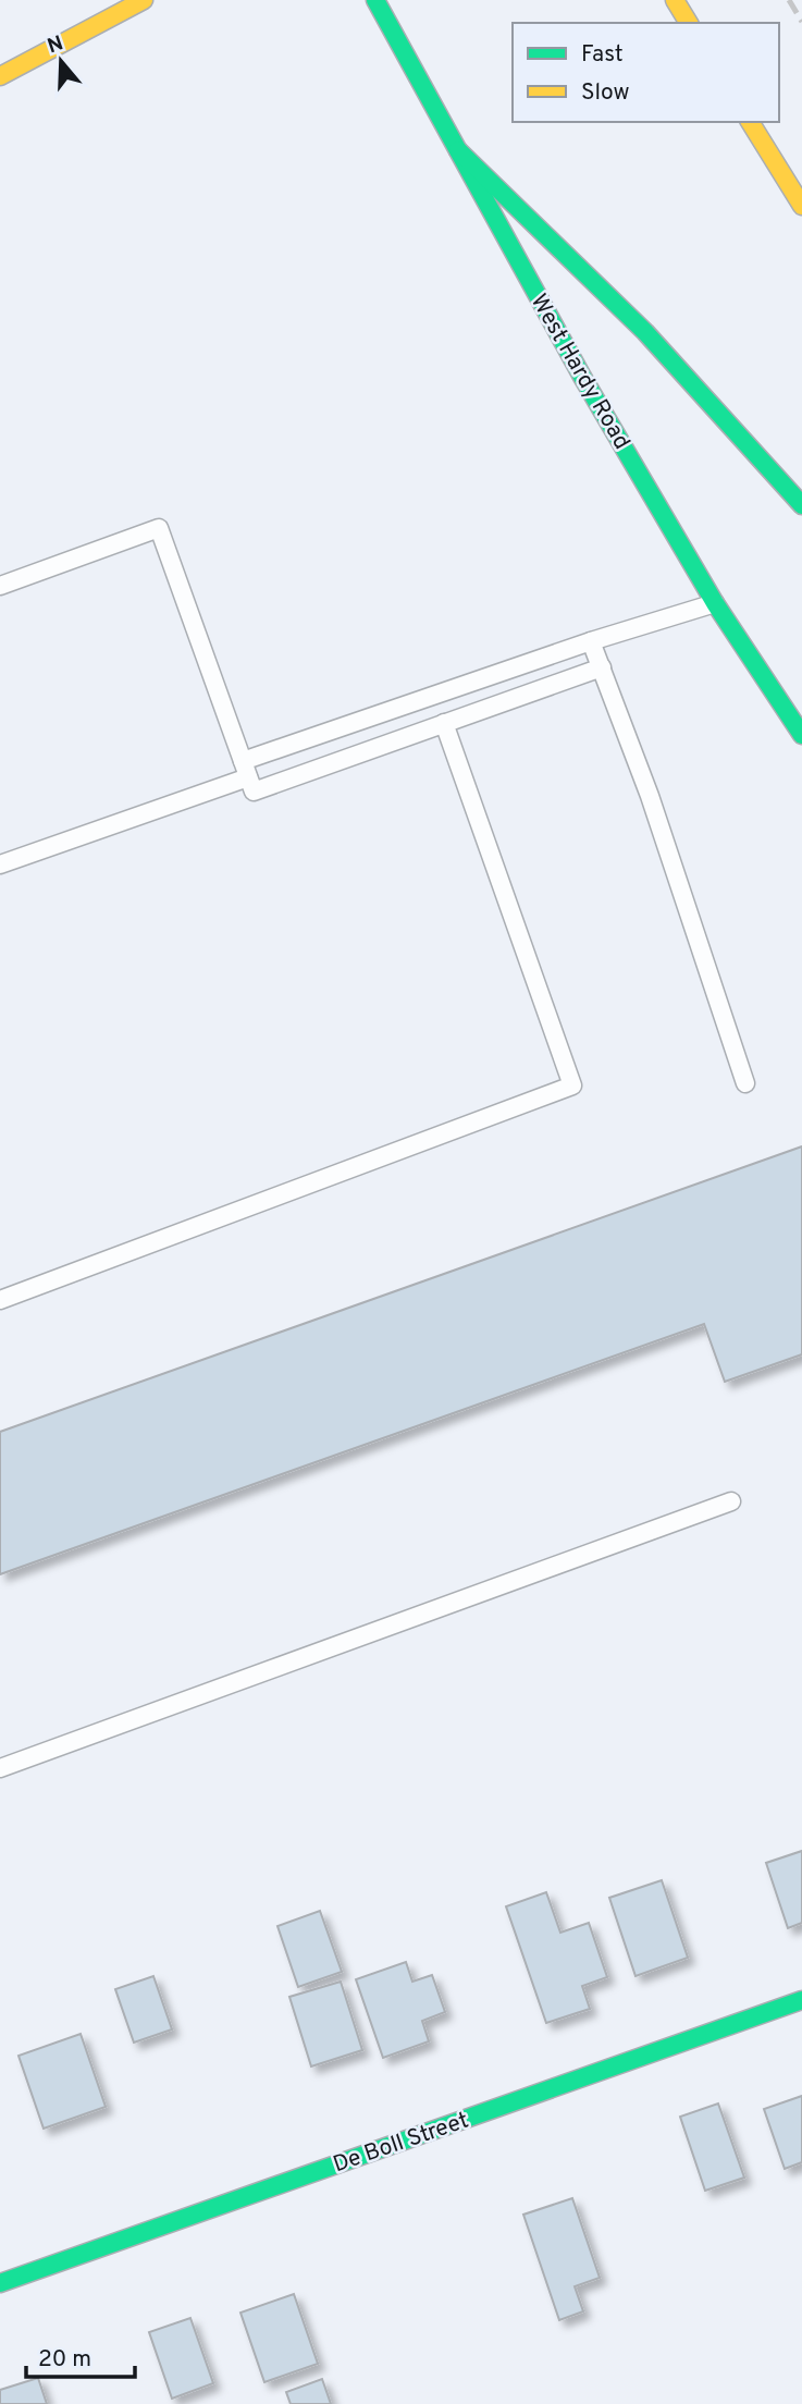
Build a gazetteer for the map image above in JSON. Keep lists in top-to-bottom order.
{
  "streets": {
    "main road": ["West Hardy Road", "De Boll Street"]
  },
  "legend": ["Fast", "Slow"],
  "scale_bar": "20 m",
  "north": "top"
}
